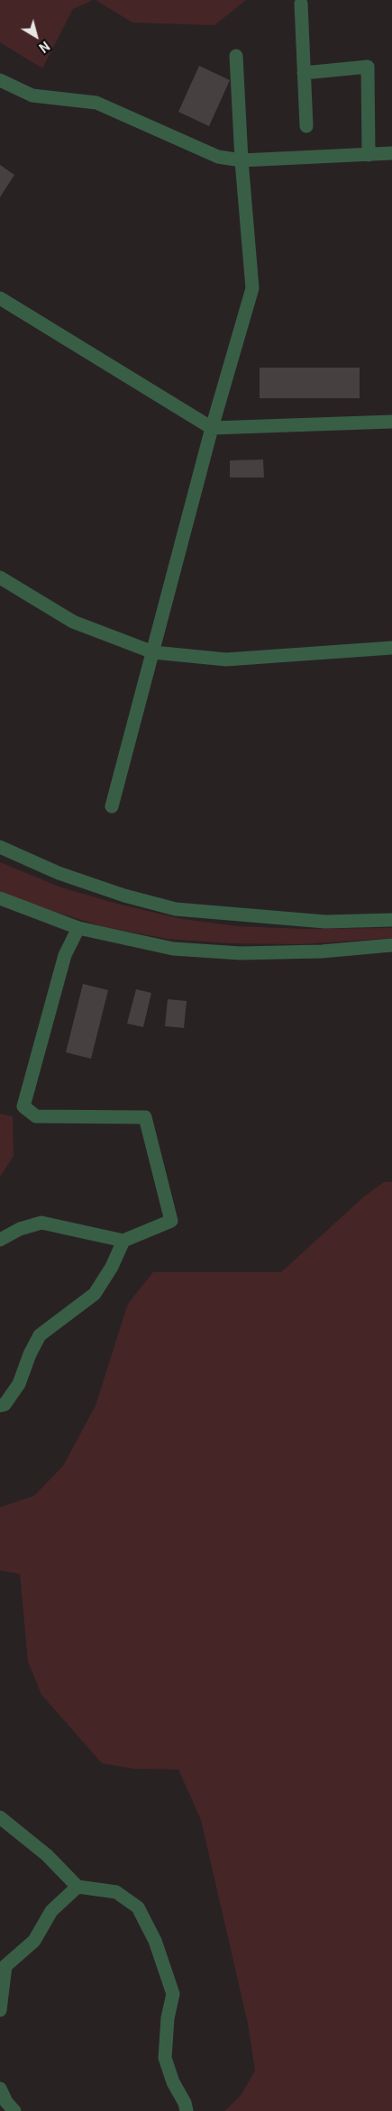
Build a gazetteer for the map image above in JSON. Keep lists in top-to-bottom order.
{
  "north": "bottom right"
}
